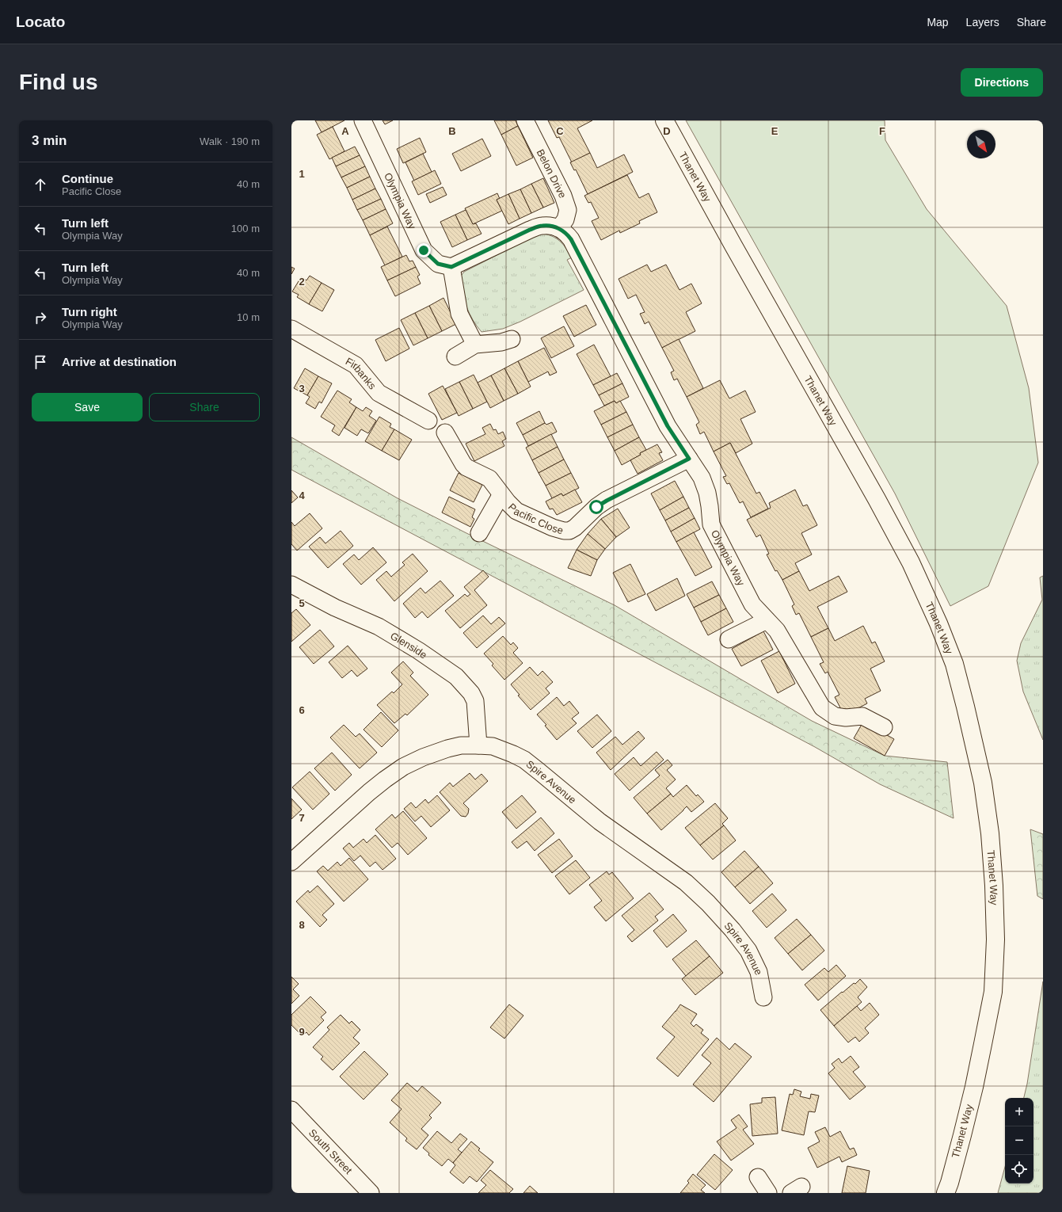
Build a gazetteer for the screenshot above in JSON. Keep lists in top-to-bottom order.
{
  "streets": {
    "main road": ["Thanet Way"],
    "street": [
      "Belon Drive",
      "Olympia Way",
      "Firbanks",
      "Pacific Close",
      "Glenside",
      "Spire Avenue",
      "South Street"
    ]
  },
  "crossings": [
    ["Belon Drive", "Olympia Way"],
    ["Olympia Way", "Pacific Close"],
    ["Glenside", "Spire Avenue"]
  ],
  "north": "bottom right",
  "page": {
    "header": "Locato",
    "nav": ["Map", "Layers", "Share"],
    "buttons": [
      "Directions",
      ["Save", "Share"]
    ],
    "title": "Find us",
    "heading": ["3 min", "Walk · 190 m"],
    "list": [
      ["Continue", "Pacific Close", "40 m"],
      ["Turn left", "Olympia Way", "100 m"],
      ["Turn left", "Olympia Way", "40 m"],
      ["Turn right", "Olympia Way", "10 m"],
      "Arrive at destination"
    ],
    "map_buttons": ["+", "−"]
  },
  "grid": {
    "columns": [
      "A",
      "B",
      "C",
      "D",
      "E",
      "F"
    ],
    "rows": [
      "1",
      "2",
      "3",
      "4",
      "5",
      "6",
      "7",
      "8",
      "9"
    ]
  }
}
